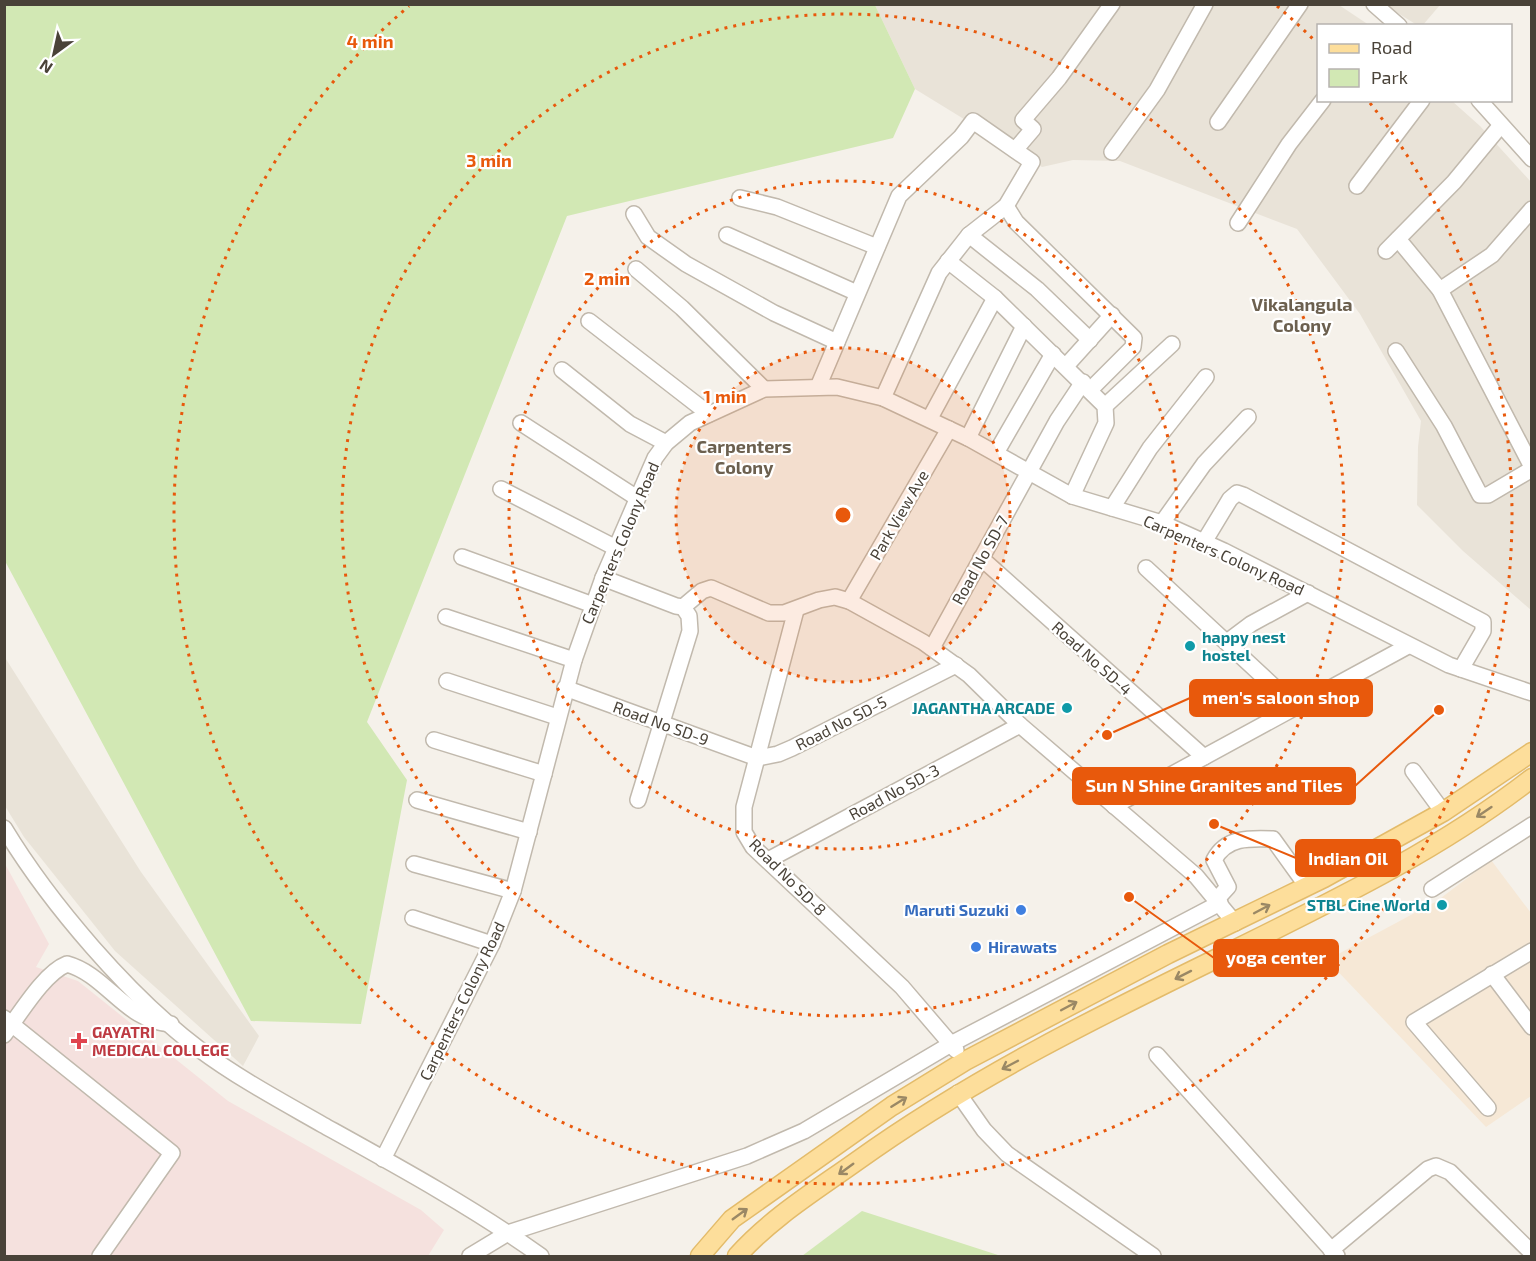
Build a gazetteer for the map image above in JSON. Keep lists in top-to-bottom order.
{
  "streets": {
    "street": [
      "Park View Ave",
      "Carpenters Colony Road",
      "Road No SD-7",
      "Road No SD-4",
      "Road No SD-9",
      "Road No SD-5",
      "Road No SD-3",
      "Road No SD-8"
    ]
  },
  "crossings": [
    ["Park View Ave", "Carpenters Colony Road"],
    ["Carpenters Colony Road", "Road No SD-7"],
    ["Carpenters Colony Road", "Road No SD-9"],
    ["Road No SD-7", "Road No SD-4"],
    ["Road No SD-9", "Road No SD-5"],
    ["Road No SD-9", "Road No SD-8"],
    ["Road No SD-5", "Road No SD-8"],
    ["Road No SD-3", "Road No SD-8"]
  ],
  "districts": ["Vikalangula Colony", "Carpenters Colony"],
  "places": {
    "other": [
      "happy nest hostel",
      "JAGANTHA ARCADE",
      "Sun N Shine Granites and Tiles",
      "men's saloon shop",
      "Indian Oil",
      "yoga center",
      "STBL Cine World",
      "Maruti Suzuki",
      "Hirawats"
    ],
    "health": ["GAYATRI MEDICAL COLLEGE"]
  },
  "legend": ["Road", "Park"],
  "north": "bottom left",
  "rings": [
    "4 min",
    "3 min",
    "2 min",
    "1 min"
  ]
}
